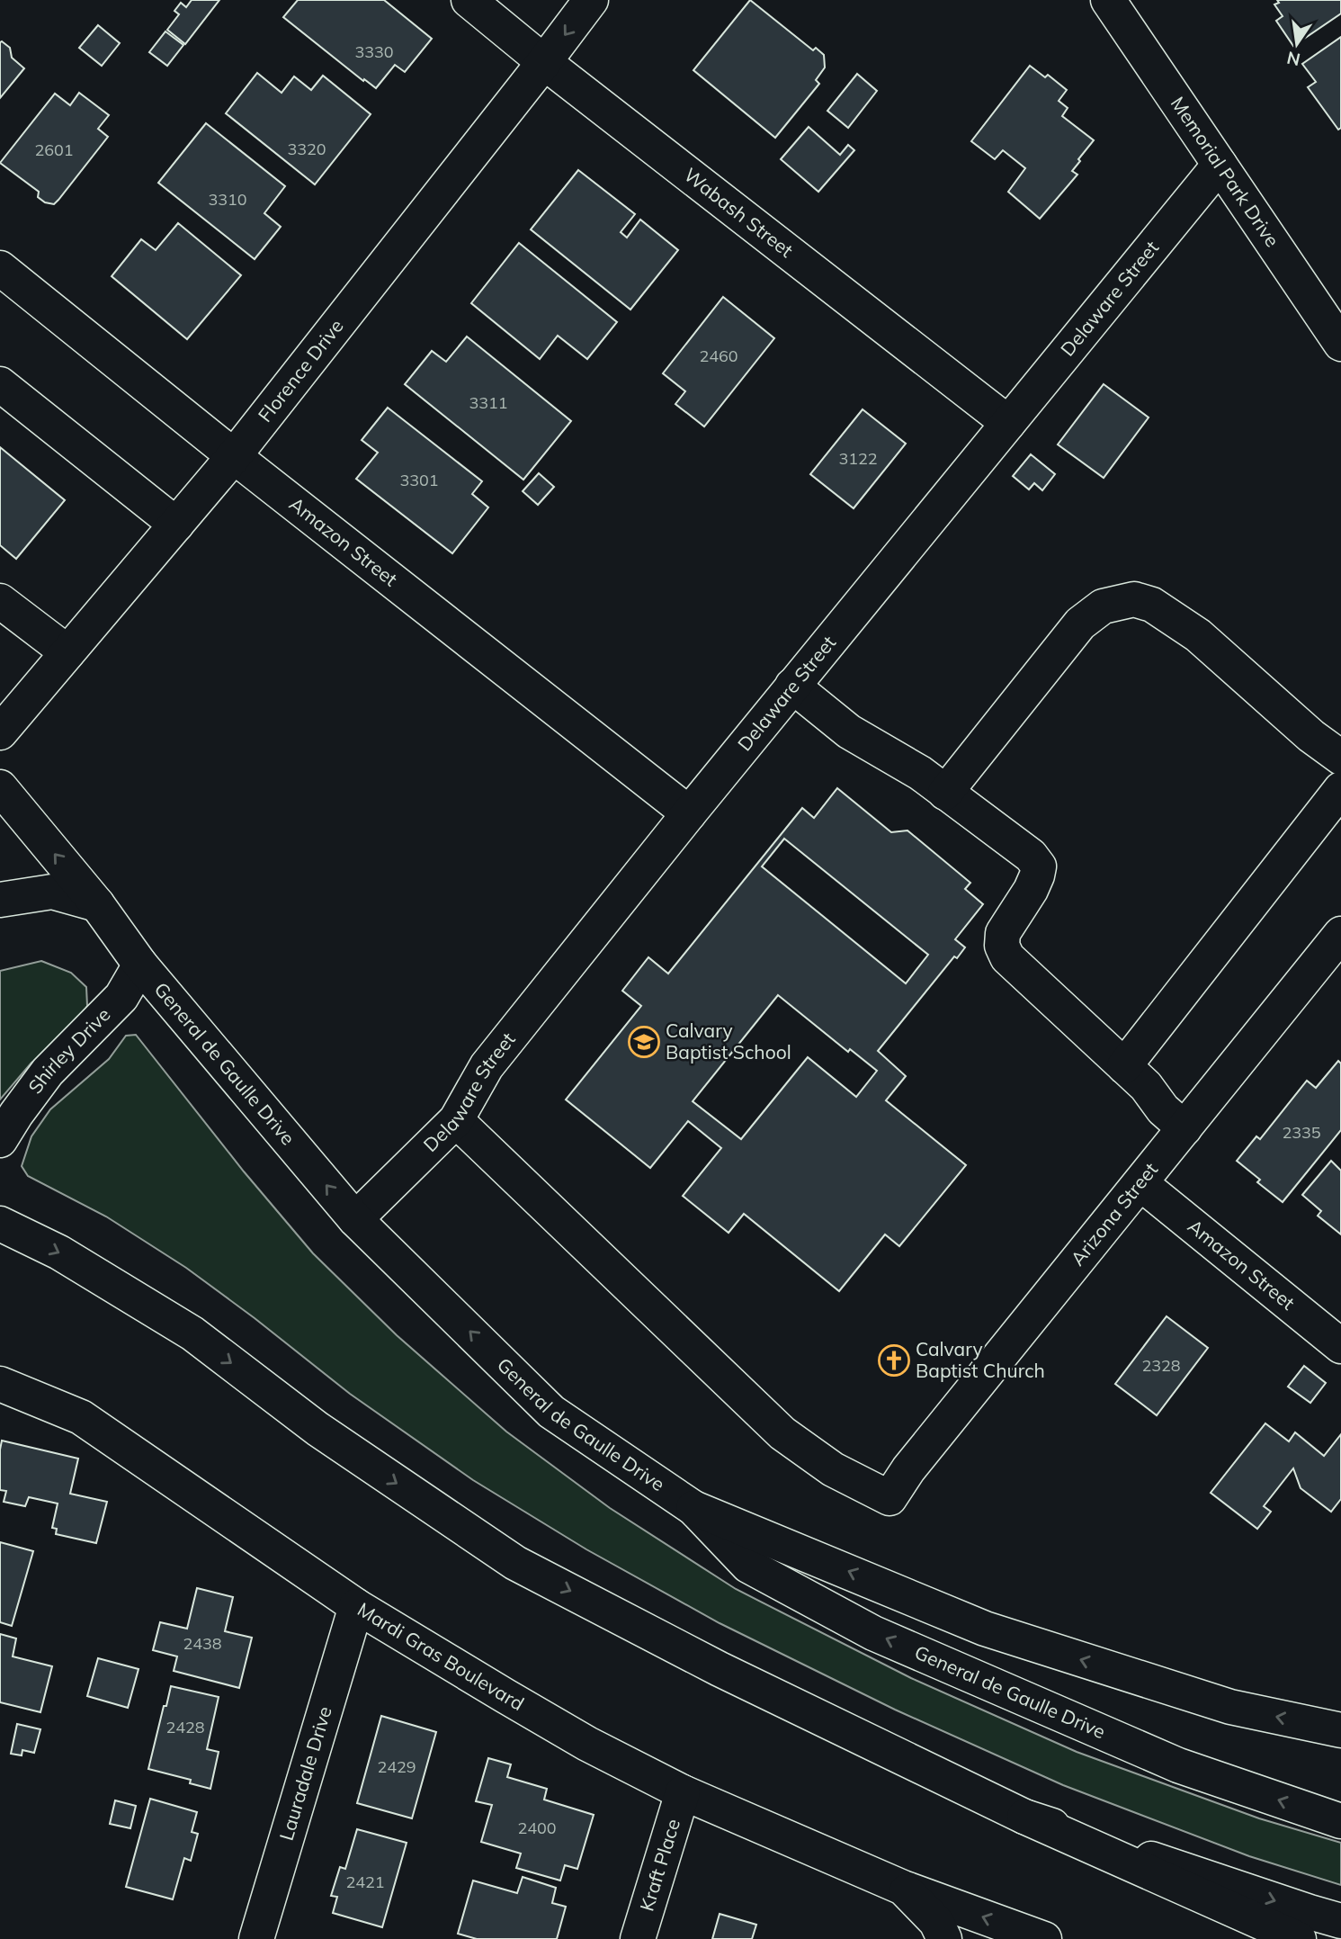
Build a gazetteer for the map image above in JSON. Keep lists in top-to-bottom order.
{
  "streets": {
    "main road": [
      "Memorial Park Drive",
      "Wabash Street",
      "Delaware Street",
      "Florence Drive",
      "Amazon Street",
      "Shirley Drive",
      "General de Gaulle Drive",
      "Arizona Street",
      "Mardi Gras Boulevard",
      "Lauradale Drive",
      "Kraft Place"
    ]
  },
  "crossings": [
    ["Memorial Park Drive", "Delaware Street"],
    ["Wabash Street", "Delaware Street"],
    ["Wabash Street", "Florence Drive"],
    ["Delaware Street", "Amazon Street"],
    ["Delaware Street", "General de Gaulle Drive"],
    ["Delaware Street", "Arizona Street"],
    ["Florence Drive", "Amazon Street"],
    ["Amazon Street", "Arizona Street"],
    ["Shirley Drive", "General de Gaulle Drive"],
    ["Mardi Gras Boulevard", "Lauradale Drive"],
    ["Mardi Gras Boulevard", "Kraft Place"]
  ],
  "places": {
    "school or university": ["Calvary Baptist School"],
    "church": ["Calvary Baptist Church"]
  },
  "house_numbers": [
    "3330",
    "3320",
    "2601",
    "3310",
    "2460",
    "3311",
    "3122",
    "3301",
    "2335",
    "2328",
    "2438",
    "2428",
    "2429",
    "2400",
    "2421"
  ],
  "north": "bottom"
}
